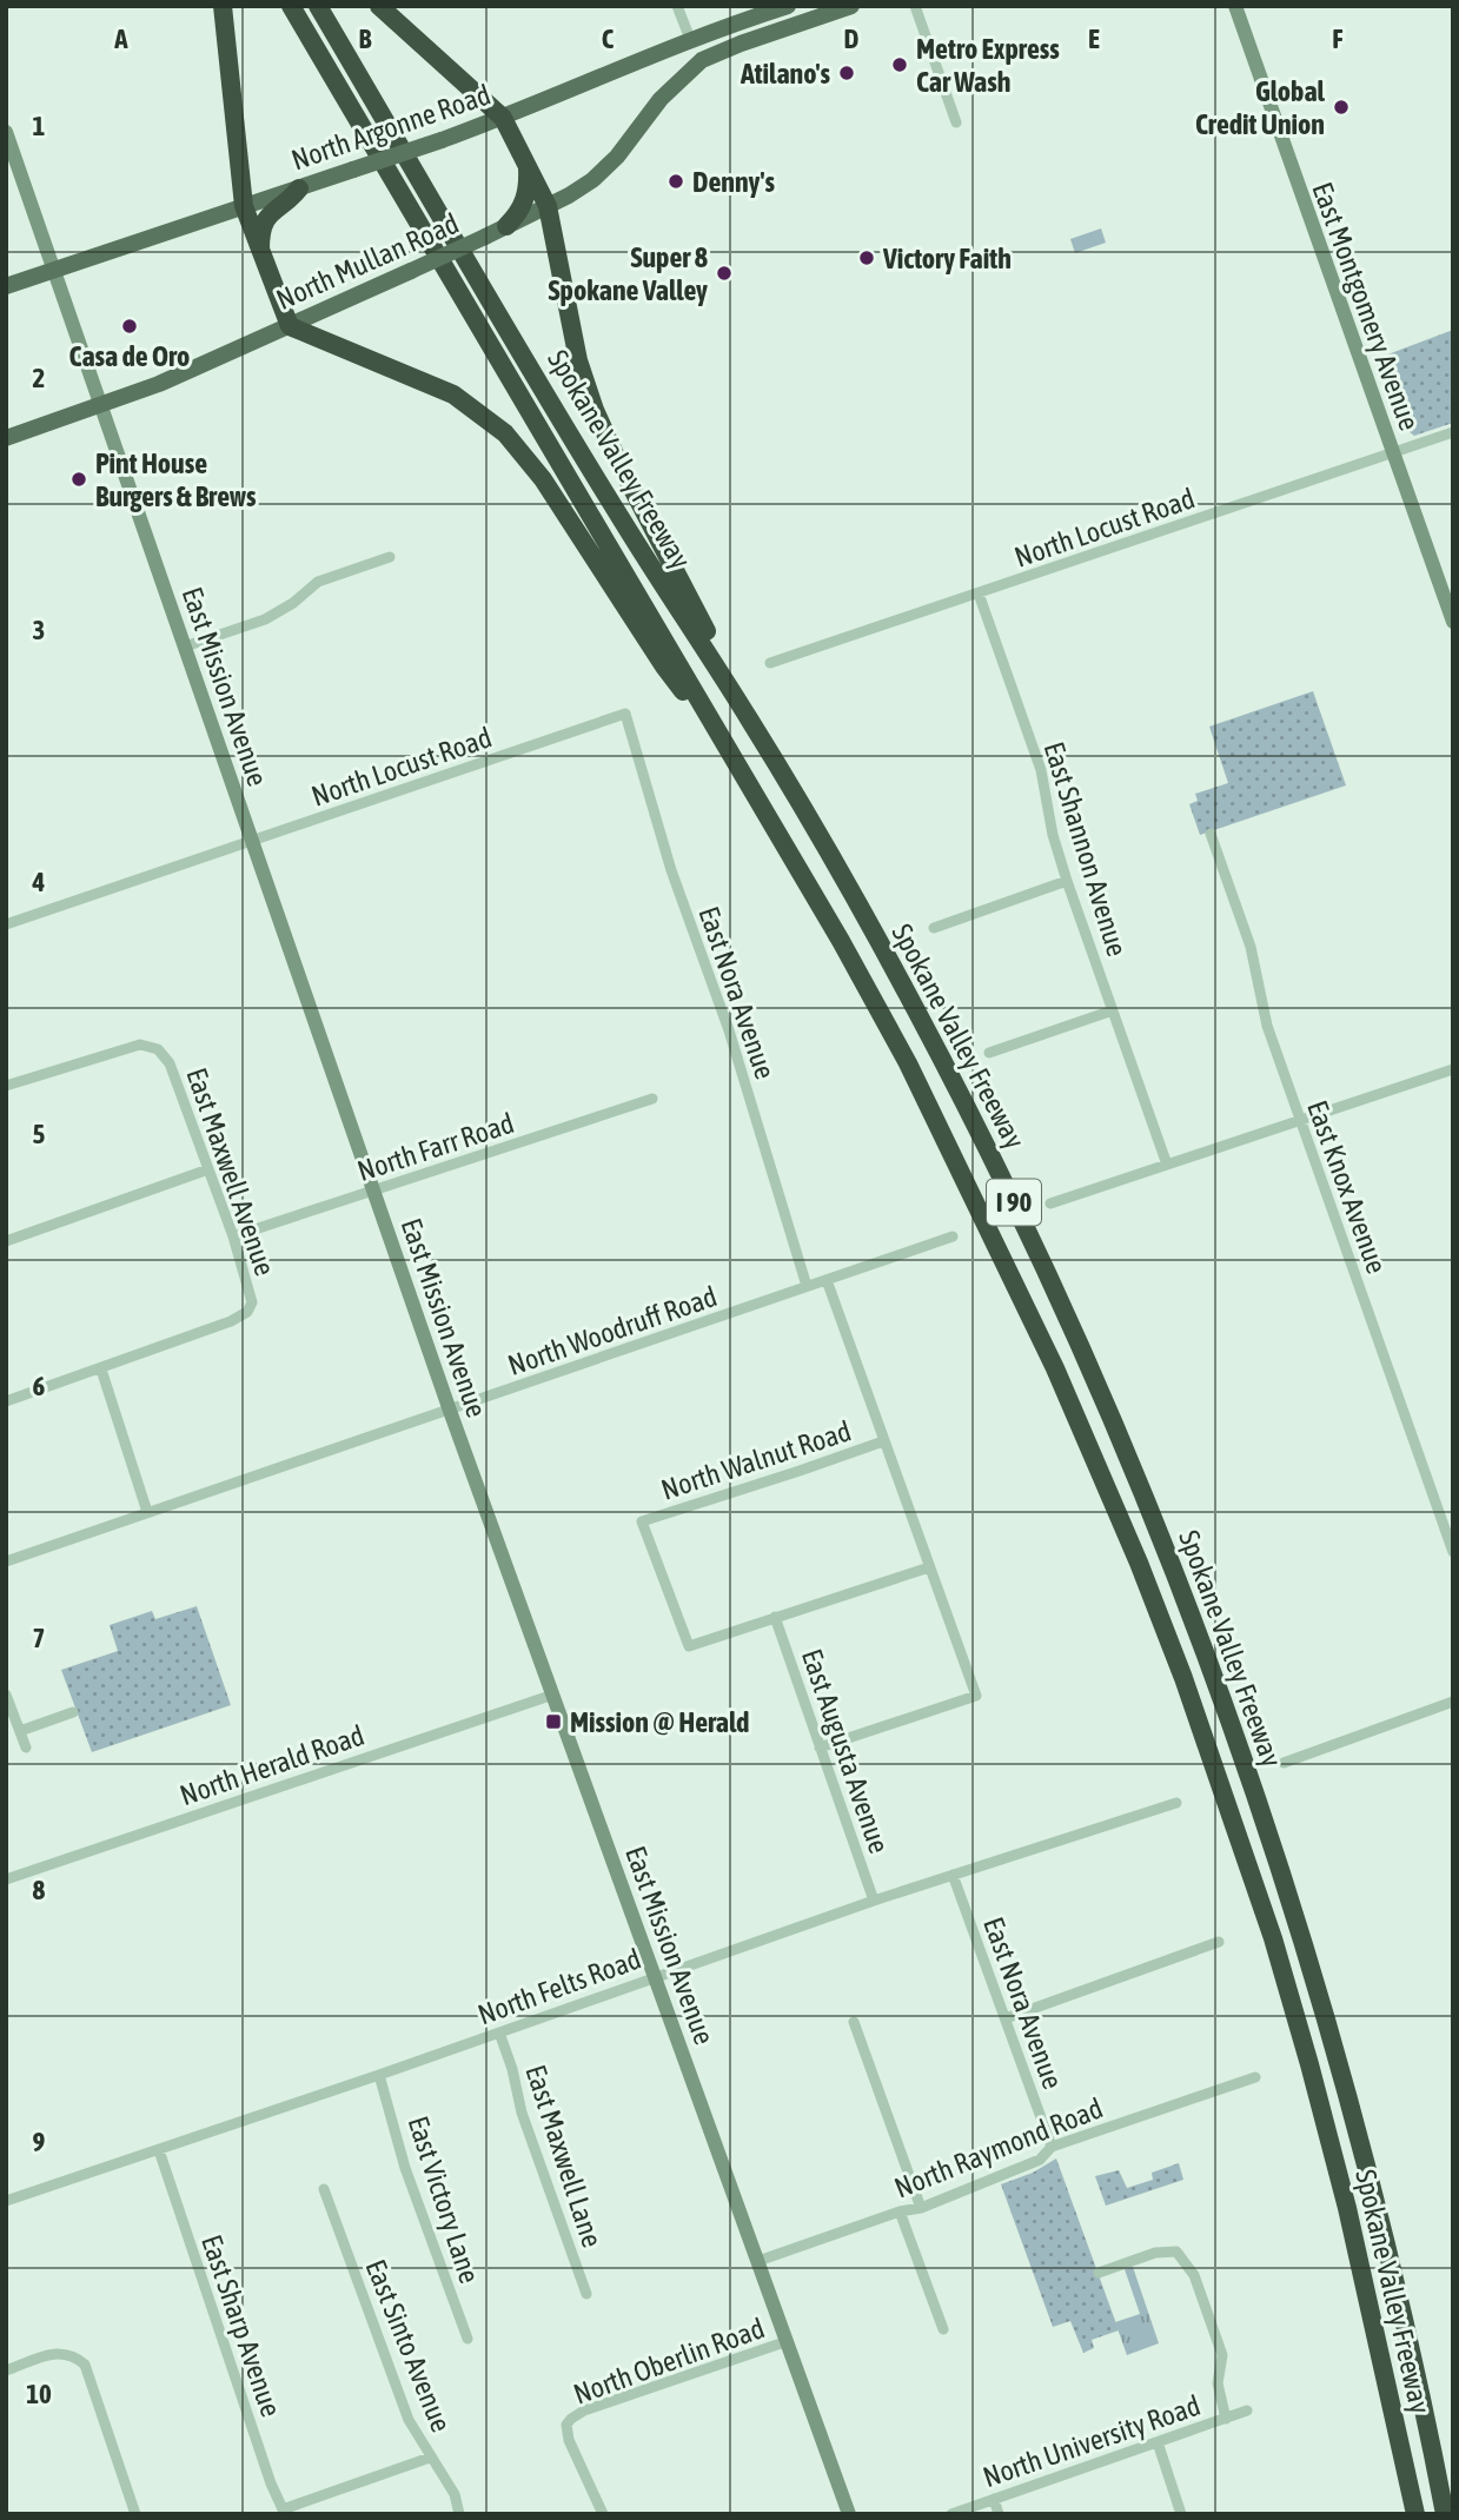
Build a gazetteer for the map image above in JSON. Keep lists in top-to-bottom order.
{
  "streets": {
    "highway": ["Spokane Valley Freeway", "I 90"],
    "main road": ["North Argonne Road", "North Mullan Road"],
    "street": [
      "East Montgomery Avenue",
      "North Locust Road",
      "East Mission Avenue",
      "East Shannon Avenue",
      "East Nora Avenue",
      "North Farr Road",
      "East Maxwell Avenue",
      "East Knox Avenue",
      "North Woodruff Road",
      "North Walnut Road",
      "East Augusta Avenue",
      "North Herald Road",
      "North Felts Road",
      "North Raymond Road",
      "East Maxwell Lane",
      "East Victory Lane",
      "East Sharp Avenue",
      "East Sinto Avenue",
      "North Oberlin Road",
      "North University Road"
    ]
  },
  "crossings": [
    ["North Argonne Road", "North Mullan Road"],
    ["North Argonne Road", "East Mission Avenue"],
    ["North Mullan Road", "East Mission Avenue"],
    ["East Montgomery Avenue", "North Locust Road"],
    ["North Locust Road", "East Mission Avenue"],
    ["North Locust Road", "East Shannon Avenue"],
    ["North Locust Road", "East Nora Avenue"],
    ["East Mission Avenue", "North Farr Road"],
    ["East Mission Avenue", "North Woodruff Road"],
    ["East Mission Avenue", "North Herald Road"],
    ["East Mission Avenue", "North Felts Road"],
    ["East Mission Avenue", "North Raymond Road"],
    ["East Mission Avenue", "North Oberlin Road"],
    ["East Nora Avenue", "North Woodruff Road"],
    ["East Nora Avenue", "North Felts Road"],
    ["East Nora Avenue", "North Raymond Road"],
    ["North Farr Road", "East Maxwell Avenue"],
    ["North Walnut Road", "East Augusta Avenue"],
    ["East Augusta Avenue", "North Felts Road"],
    ["North Felts Road", "East Maxwell Lane"],
    ["North Felts Road", "East Victory Lane"],
    ["North Felts Road", "East Sharp Avenue"]
  ],
  "places": {
    "other": [
      "Metro Express Car Wash",
      "Atilano's",
      "Global Credit Union",
      "Denny's",
      "Victory Faith",
      "Super 8 Spokane Valley",
      "Casa de Oro",
      "Pint House Burgers & Brews"
    ],
    "transit": ["Mission @ Herald"]
  },
  "grid": {
    "columns": [
      "A",
      "B",
      "C",
      "D",
      "E",
      "F"
    ],
    "rows": [
      "1",
      "2",
      "3",
      "4",
      "5",
      "6",
      "7",
      "8",
      "9",
      "10"
    ]
  }
}
